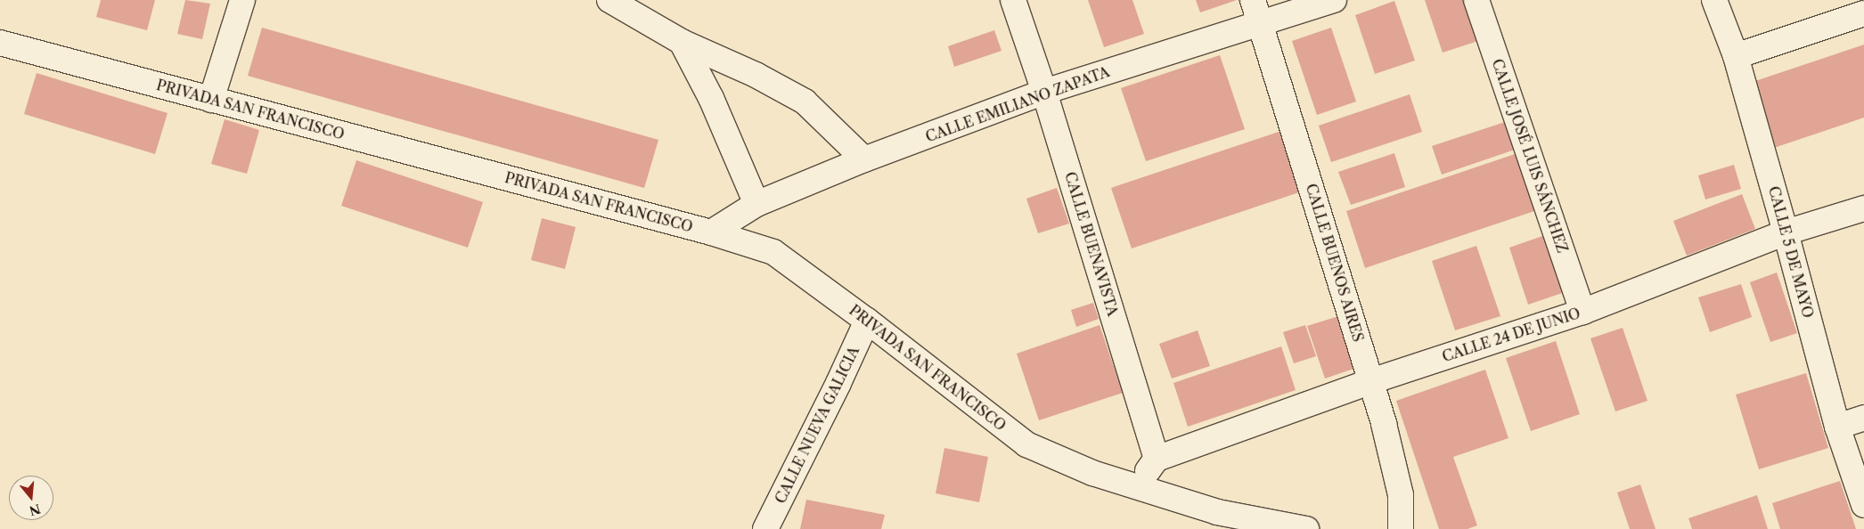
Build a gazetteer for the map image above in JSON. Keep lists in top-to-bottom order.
{
  "streets": {
    "street": [
      "CALLE EMILIANO ZAPATA",
      "PRIVADA SAN FRANCISCO",
      "CALLE JOSÉ LUIS SÁNCHEZ",
      "CALLE BUENAVISTA",
      "CALLE 5 DE MAYO",
      "CALLE BUENOS AIRES",
      "CALLE 24 DE JUNIO",
      "CALLE NUEVA GALICIA"
    ]
  },
  "crossings": [
    ["CALLE EMILIANO ZAPATA", "PRIVADA SAN FRANCISCO"],
    ["CALLE EMILIANO ZAPATA", "CALLE BUENAVISTA"],
    ["CALLE EMILIANO ZAPATA", "CALLE BUENOS AIRES"],
    ["PRIVADA SAN FRANCISCO", "CALLE NUEVA GALICIA"],
    ["CALLE JOSÉ LUIS SÁNCHEZ", "CALLE 24 DE JUNIO"],
    ["CALLE BUENAVISTA", "CALLE 24 DE JUNIO"],
    ["CALLE 5 DE MAYO", "CALLE 24 DE JUNIO"],
    ["CALLE BUENOS AIRES", "CALLE 24 DE JUNIO"]
  ],
  "north": "bottom"
}
